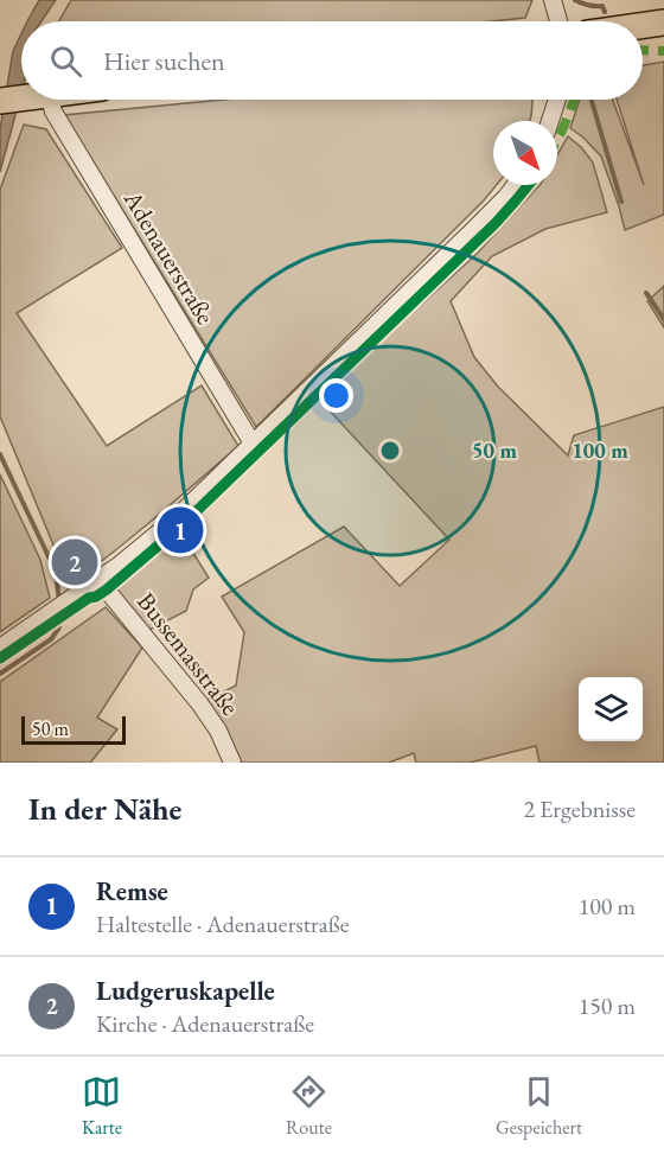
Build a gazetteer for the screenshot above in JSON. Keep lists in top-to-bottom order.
{
  "streets": {
    "street": ["Adenauerstraße", "Bussemasstraße"]
  },
  "scale_bar": "50 m",
  "north": "bottom right",
  "page": {
    "search": "Hier suchen",
    "pins": ["1", "2"],
    "scale": "50 m",
    "heading": ["In der Nähe", "2 Ergebnisse"],
    "list": [
      {
        "mark": "1",
        "name": "Remse",
        "note": "Haltestelle · Adenauerstraße",
        "value": "100 m"
      },
      {
        "mark": "2",
        "name": "Ludgeruskapelle",
        "note": "Kirche · Adenauerstraße",
        "value": "150 m"
      }
    ],
    "nav": ["Karte", "Route", "Gespeichert"]
  },
  "rings": ["50 m", "100 m"]
}
